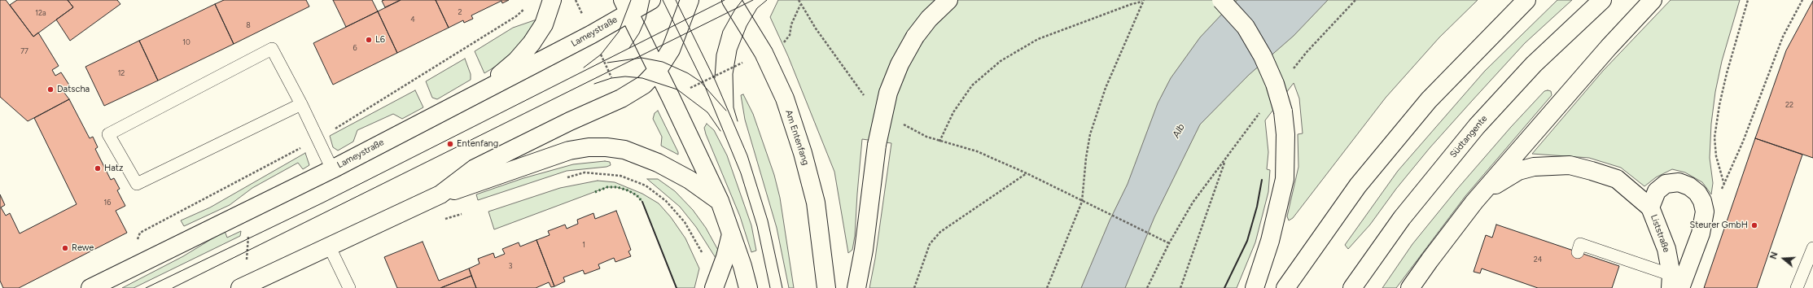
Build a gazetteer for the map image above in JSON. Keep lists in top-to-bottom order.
{
  "streets": {
    "main road": [
      "Lameystraße",
      "Südtangente",
      "Am Entenfang",
      "Liststraße"
    ]
  },
  "water": ["Alb"],
  "places": [
    "L6",
    "Datscha",
    "Entenfang",
    "Hatz",
    "Steurer GmbH",
    "Rewe"
  ],
  "house_numbers": [
    "2",
    "12a",
    "4",
    "8",
    "10",
    "6",
    "77",
    "12",
    "22",
    "16",
    "1",
    "24",
    "3"
  ],
  "north": "left"
}
